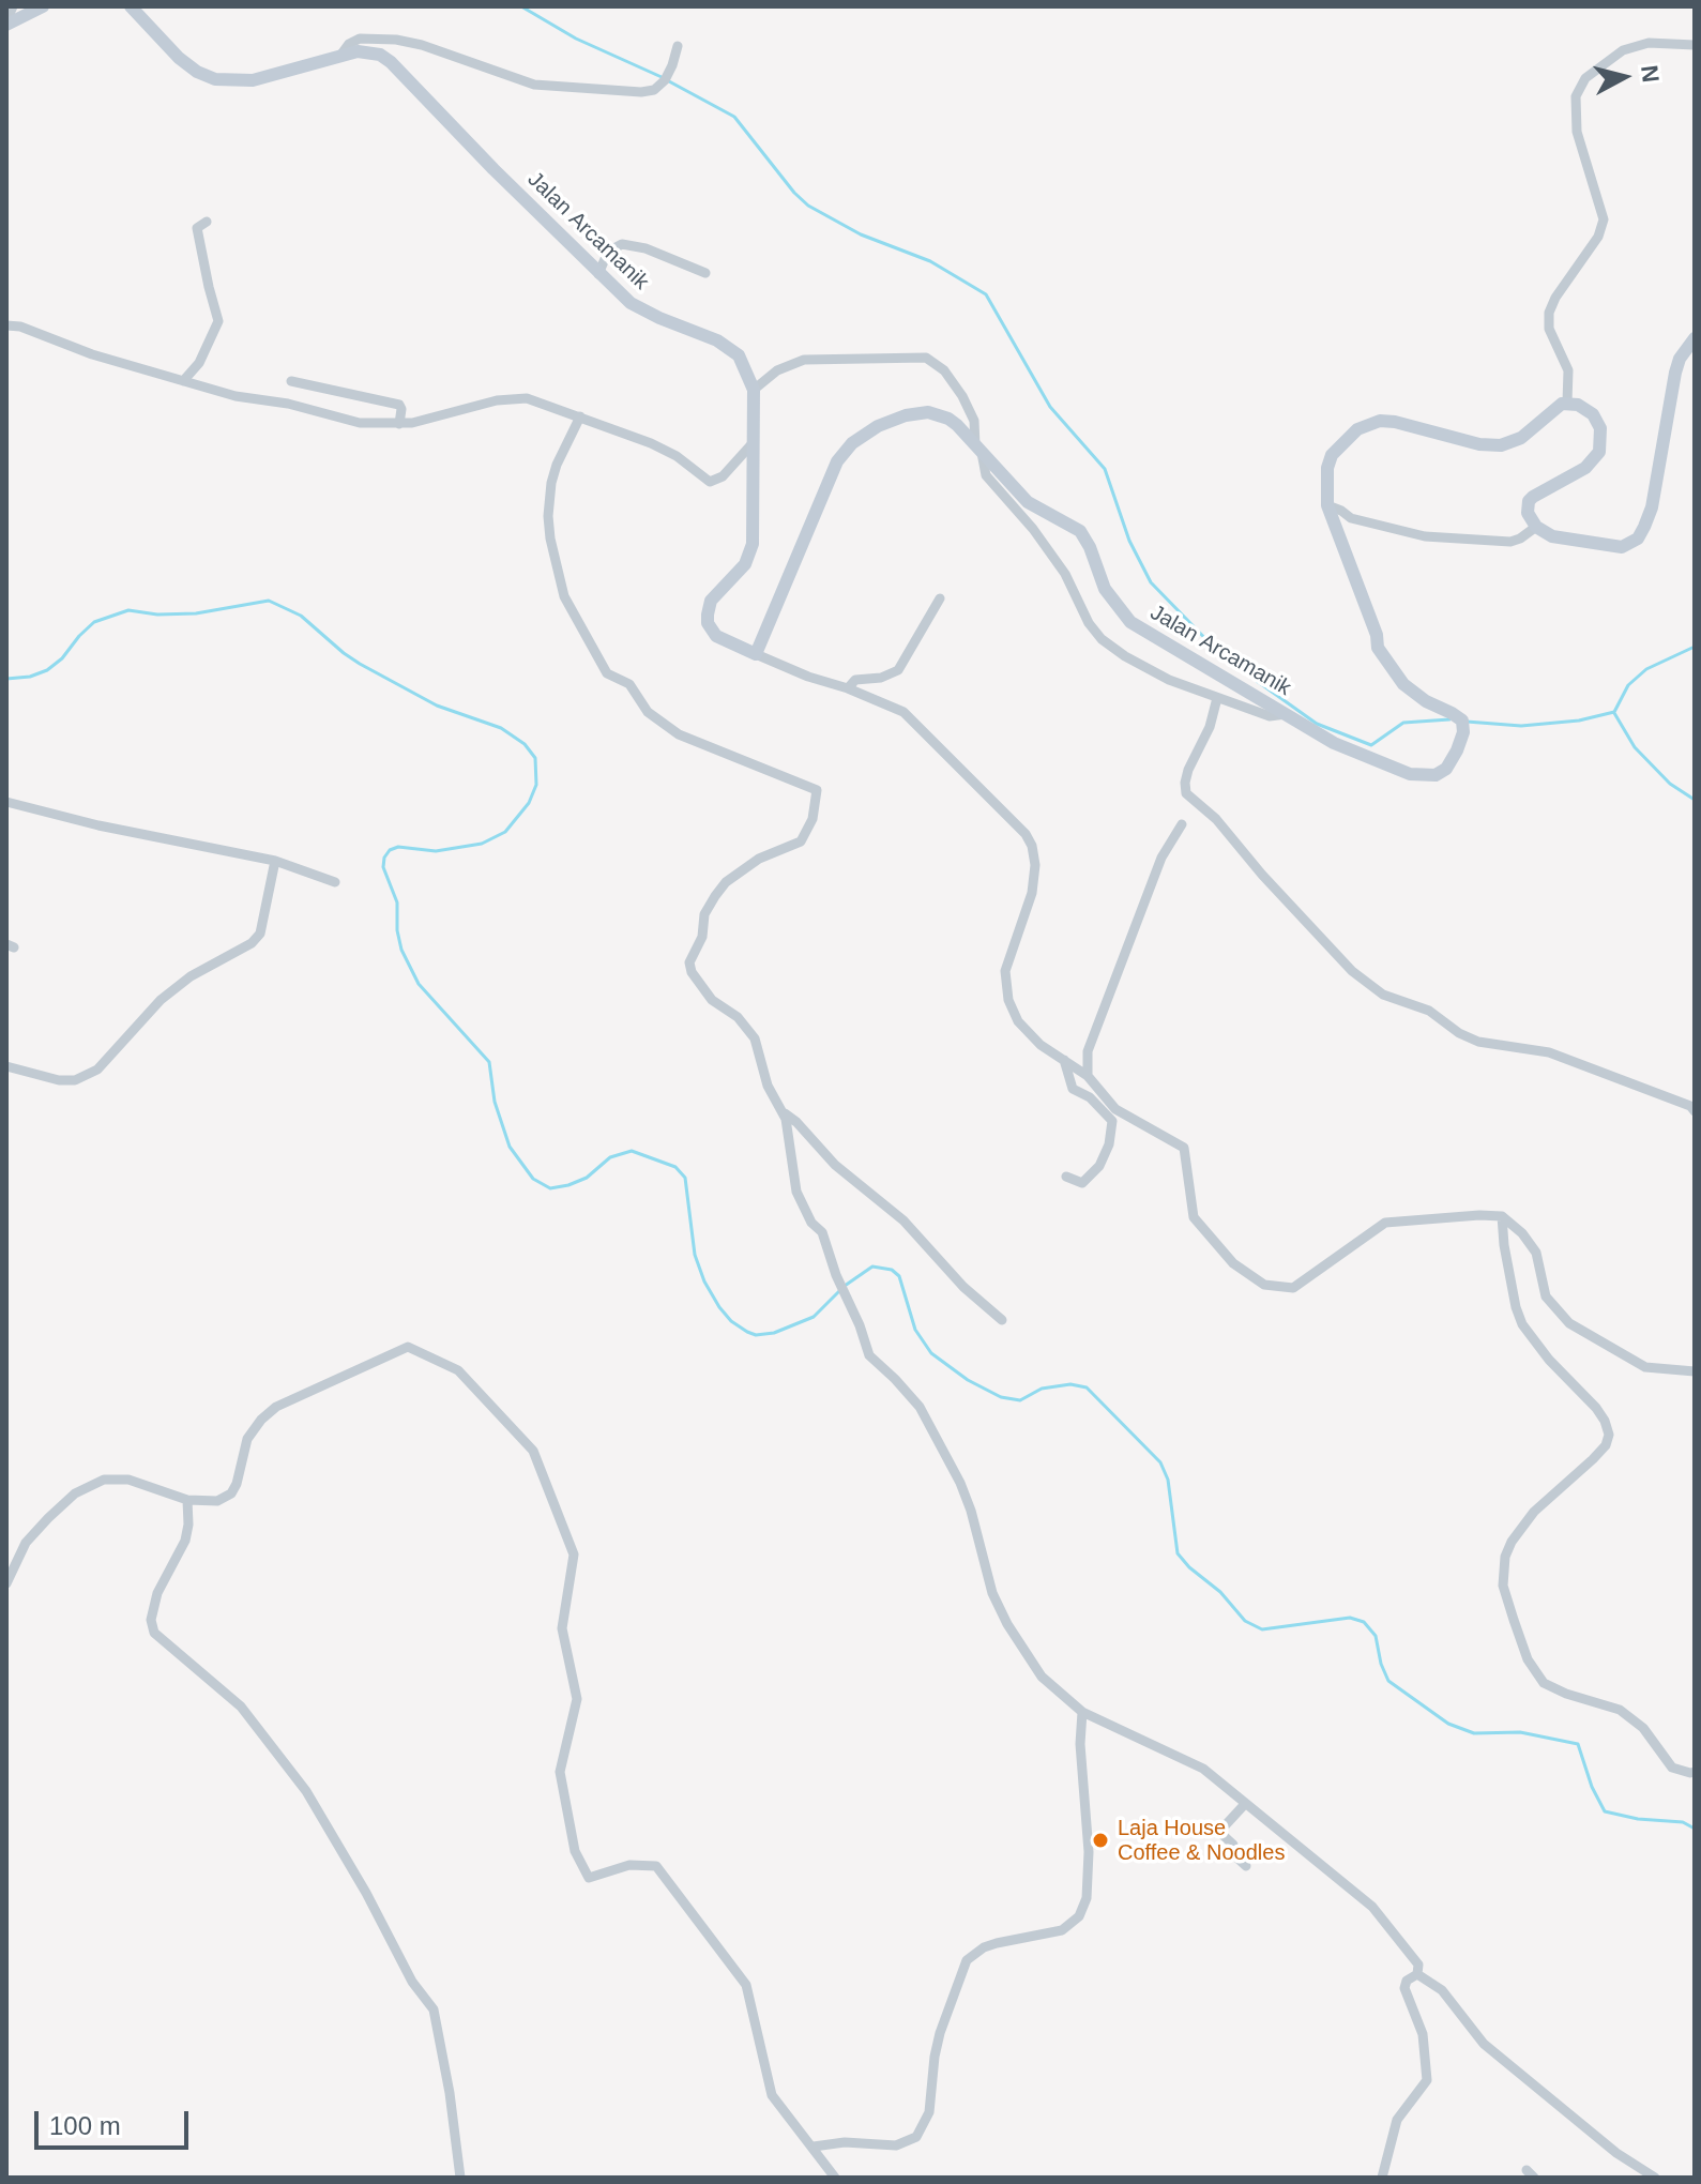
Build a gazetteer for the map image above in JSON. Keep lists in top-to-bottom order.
{
  "streets": {
    "street": ["Jalan Arcamanik"]
  },
  "places": ["Laja House Coffee & Noodles"],
  "scale_bar": "100 m",
  "north": "right"
}
